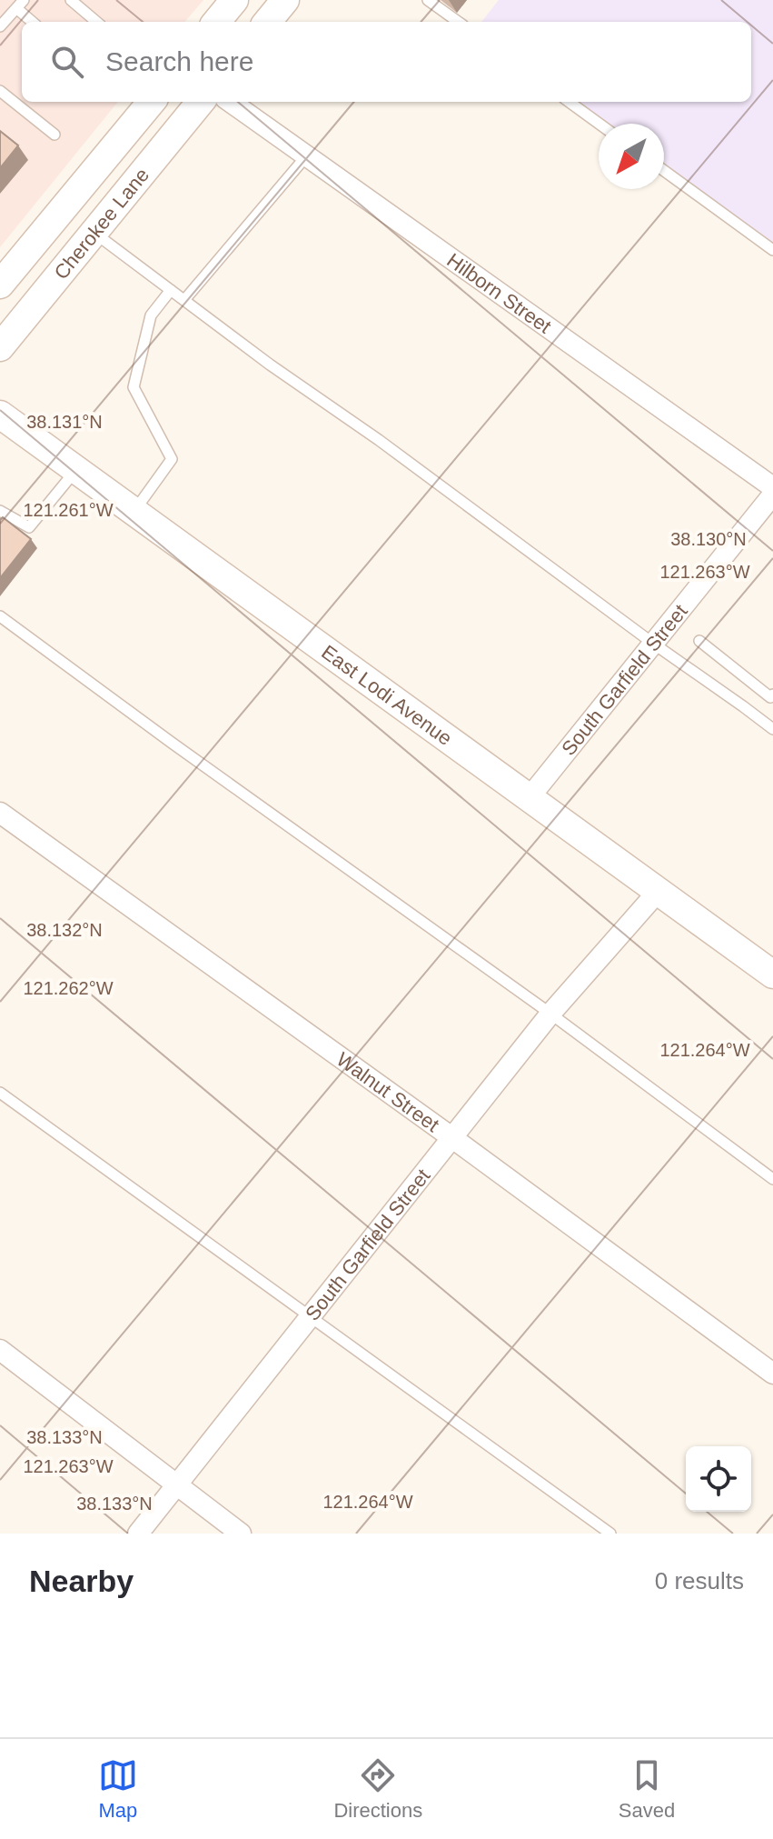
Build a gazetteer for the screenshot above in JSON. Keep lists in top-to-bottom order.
{
  "streets": {
    "main road": ["Cherokee Lane", "East Lodi Avenue"],
    "street": ["Hilborn Street", "South Garfield Street", "Walnut Street"]
  },
  "crossings": [
    ["South Garfield Street", "East Lodi Avenue"],
    ["South Garfield Street", "Walnut Street"]
  ],
  "north": "bottom left",
  "page": {
    "search": "Search here",
    "heading": ["Nearby", "0 results"],
    "nav": ["Map", "Directions", "Saved"]
  },
  "coordinates": [
    "38.131°N",
    "121.261°W",
    "38.130°N",
    "121.263°W",
    "38.132°N",
    "121.262°W",
    "121.264°W",
    "38.133°N"
  ]
}
